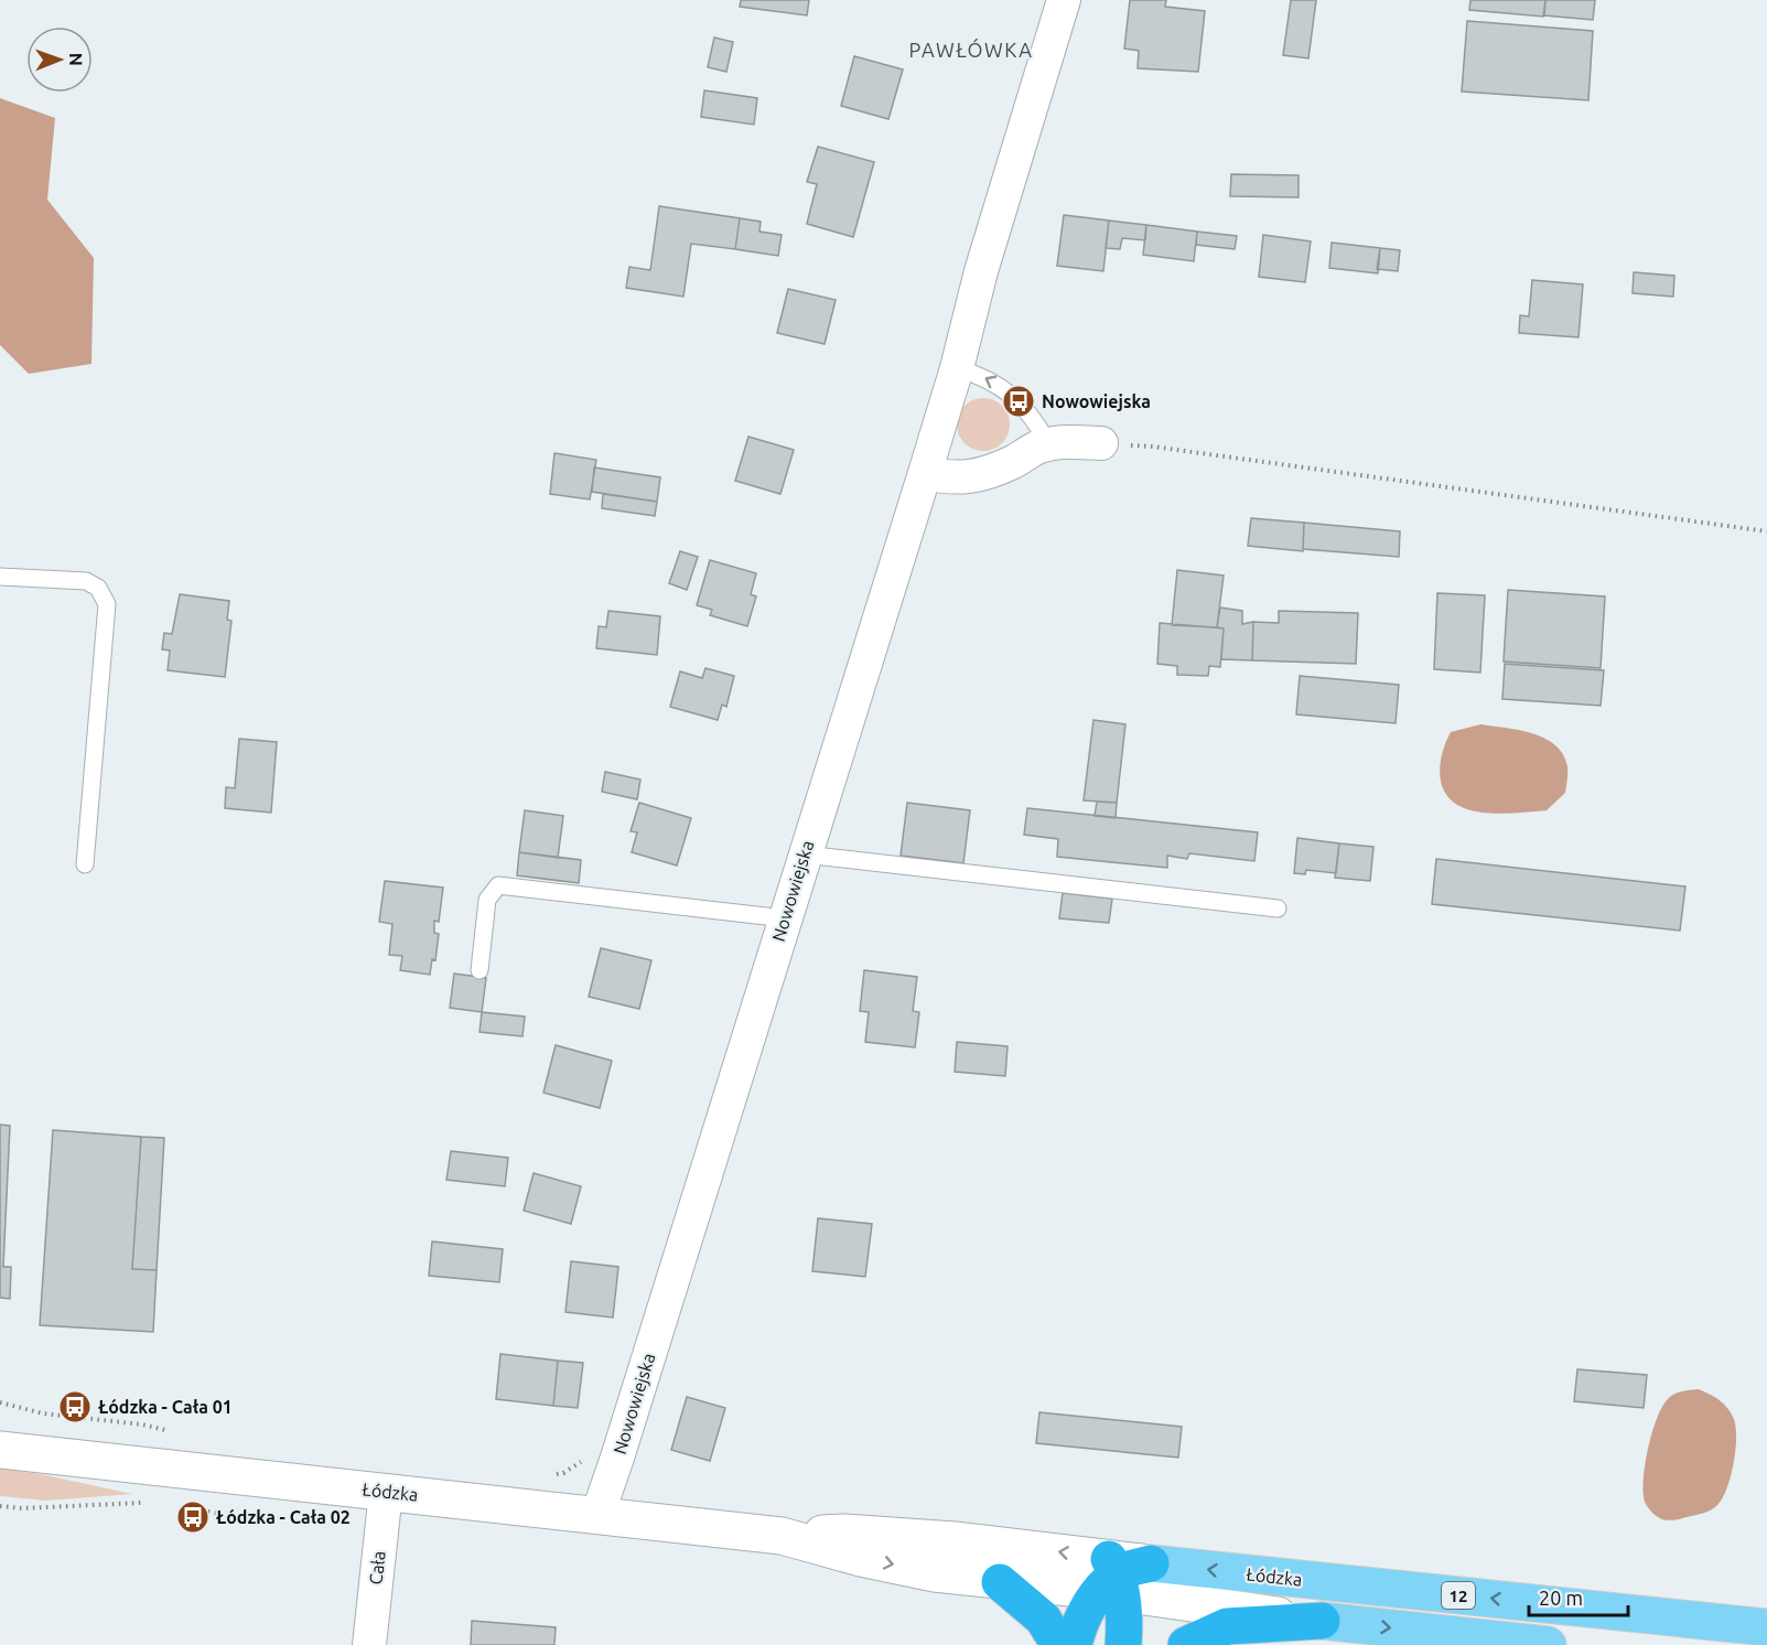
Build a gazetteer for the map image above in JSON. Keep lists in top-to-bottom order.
{
  "streets": {
    "highway": ["12"],
    "main road": ["Łódzka"],
    "street": ["Nowowiejska", "Cała"]
  },
  "crossings": [
    ["Nowowiejska", "Łódzka"],
    ["Łódzka", "Cała"],
    ["Łódzka", "12"]
  ],
  "districts": ["PAWŁÓWKA"],
  "places": {
    "bus stop": ["Nowowiejska", "Łódzka - Cała 01", "Łódzka - Cała 02"]
  },
  "scale_bar": "20 m",
  "north": "right"
}
